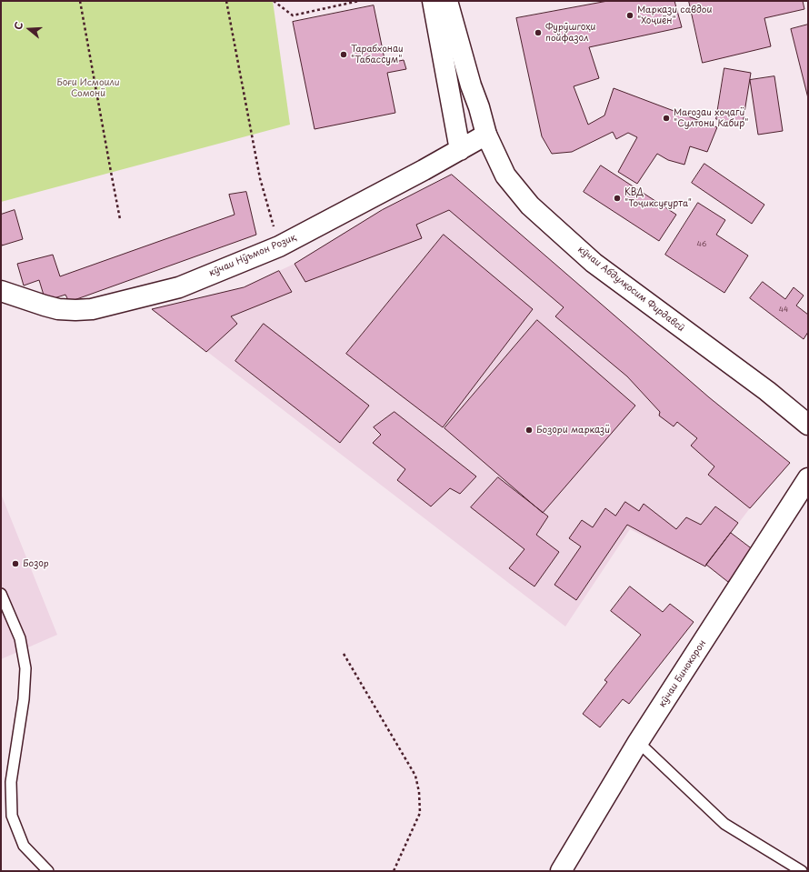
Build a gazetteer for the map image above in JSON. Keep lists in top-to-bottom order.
{
  "streets": {
    "street": ["кӯчаи Нӯъмон Розиқ", "кӯчаи Абдулқосим Фирдавсӣ", "кӯчаи Бинокорон"]
  },
  "crossings": [
    ["кӯчаи Нӯъмон Розиқ", "кӯчаи Абдулқосим Фирдавсӣ"]
  ],
  "parks": ["Боғи Исмоили Сомонӣ"],
  "places": [
    "Маркази савдои \"Хоҷиён\"",
    "Фурӯшгоҳи пойфазол",
    "Тарабхонаи \"Табассум\"",
    "Мағозаи хоҷагӣ \"Султони Кабир\"",
    "КВД \"Тоҷиксуғурта\"",
    "Бозори марказӣ",
    "Бозор"
  ],
  "house_numbers": ["46", "44"],
  "north": "left"
}
